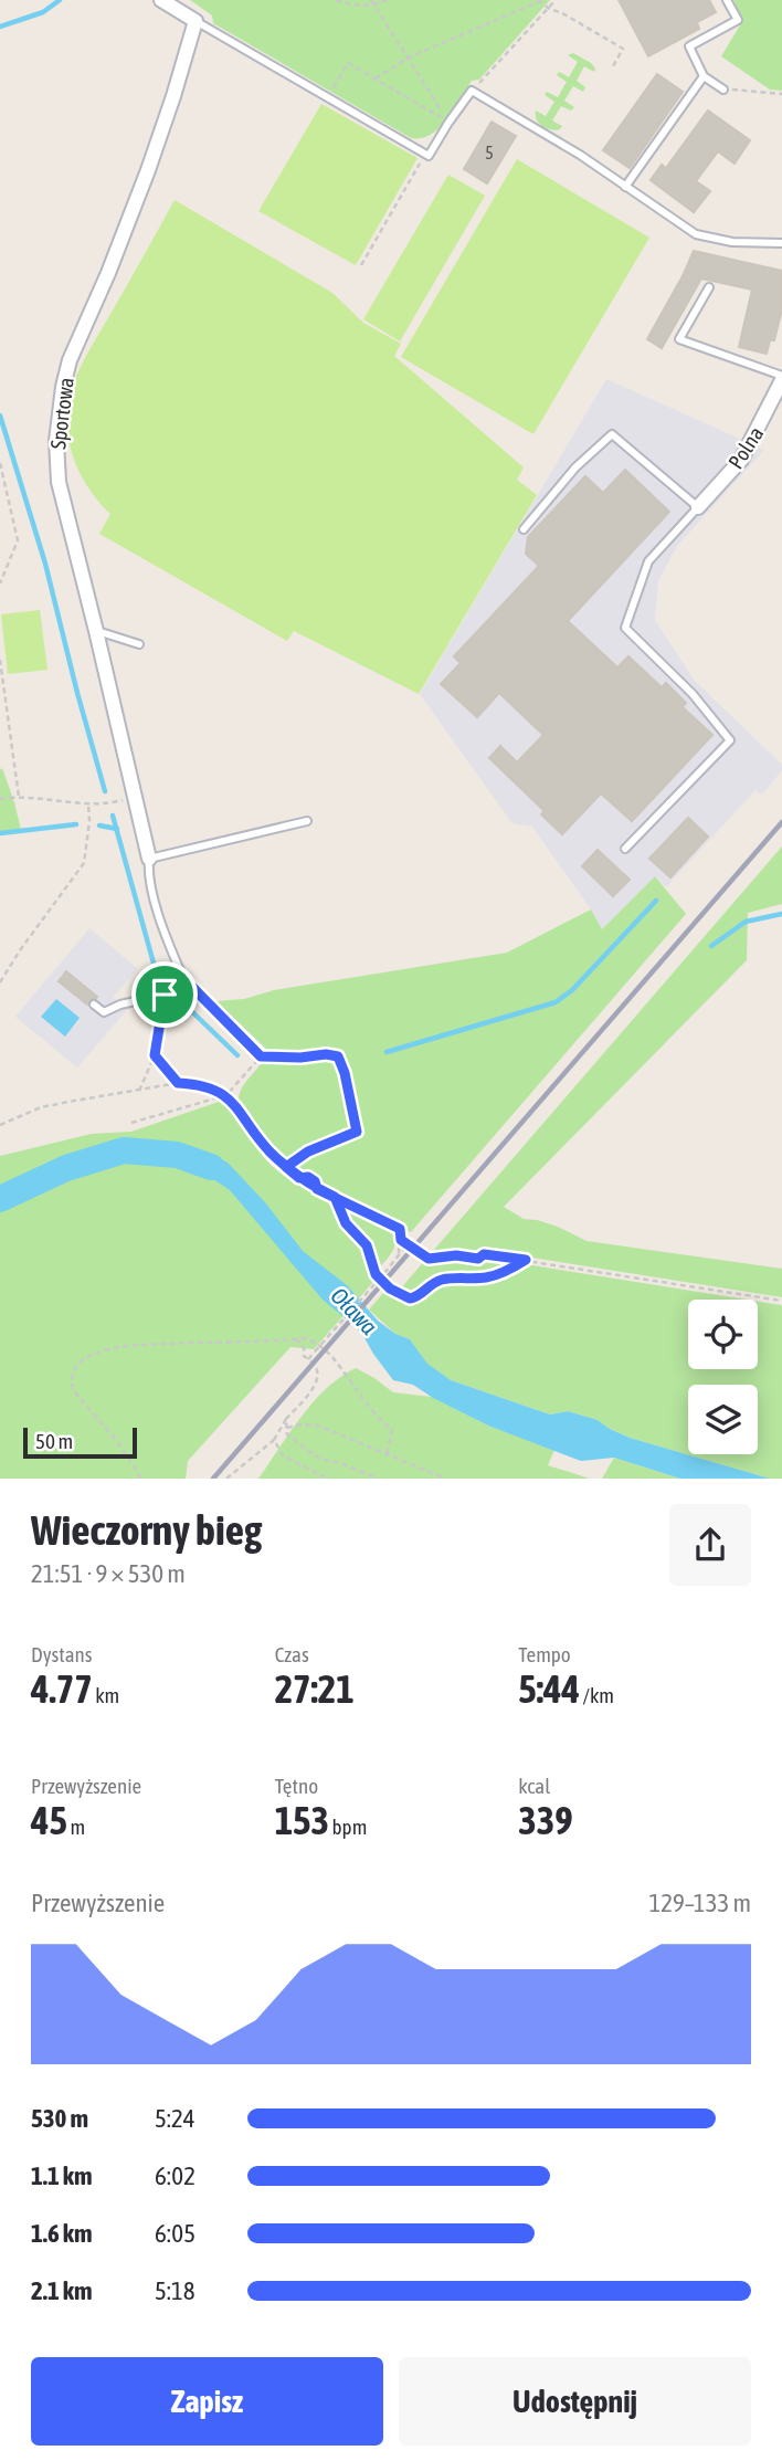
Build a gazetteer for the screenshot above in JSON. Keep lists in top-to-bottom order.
{
  "streets": {
    "street": ["Sportowa", "Polna"]
  },
  "water": ["Oława"],
  "house_numbers": ["5"],
  "scale_bar": "50 m",
  "page": {
    "scale": "50 m",
    "heading": ["Wieczorny bieg", "21:51 · 9 × 530 m"],
    "stats": [
      ["Dystans", "4.77 km"],
      ["Czas", "27:21"],
      ["Tempo", "5:44 /km"],
      ["Przewyższenie", "45 m"],
      ["Tętno", "153 bpm"],
      ["kcal", "339"]
    ],
    "chart": ["Przewyższenie", "129–133 m"],
    "list": [
      {
        "name": "530 m",
        "note": "5:24"
      },
      {
        "name": "1.1 km",
        "note": "6:02"
      },
      {
        "name": "1.6 km",
        "note": "6:05"
      },
      {
        "name": "2.1 km",
        "note": "5:18"
      }
    ],
    "buttons": ["Zapisz", "Udostępnij"]
  }
}
